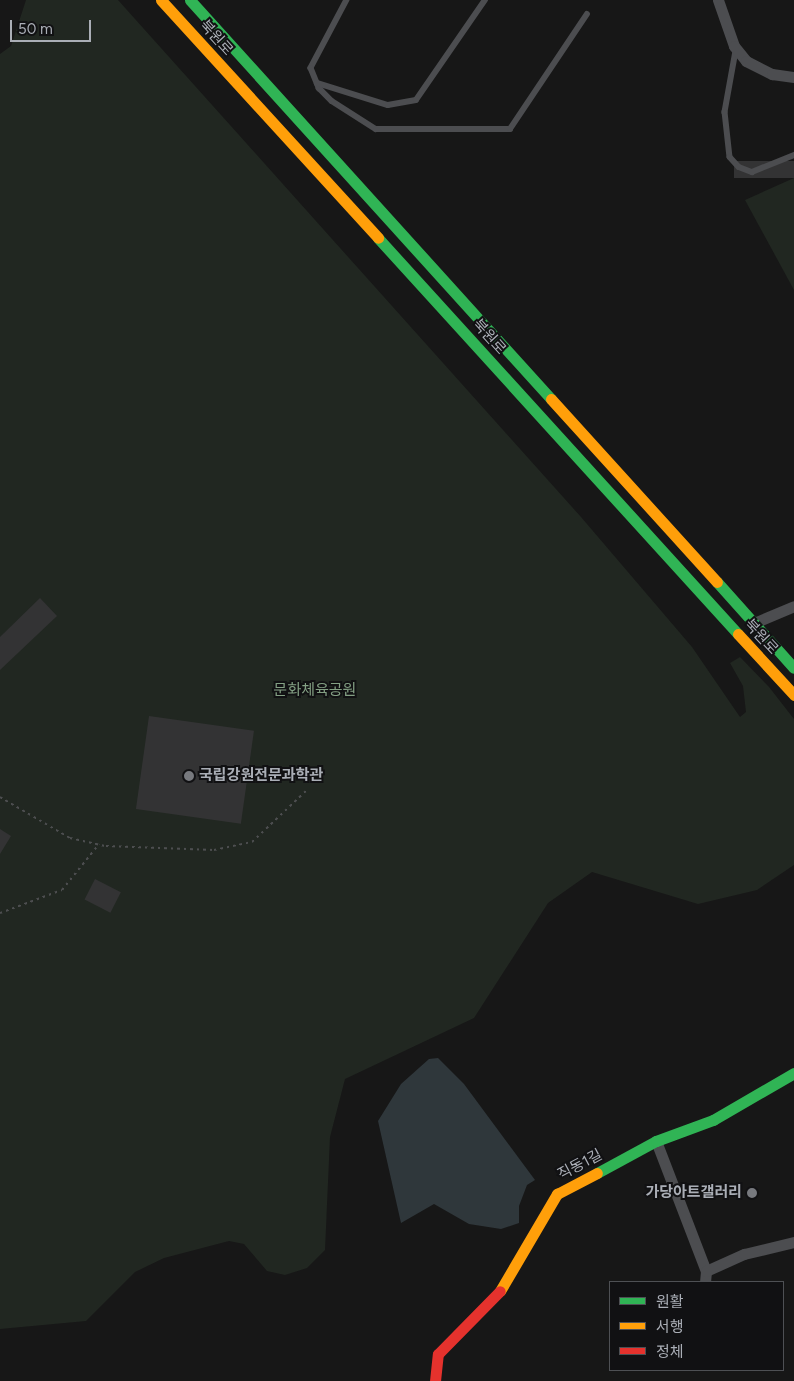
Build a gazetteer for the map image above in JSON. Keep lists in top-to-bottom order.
{
  "streets": {
    "street": ["북원로", "직동1길"]
  },
  "parks": ["문화체육공원"],
  "places": ["국립강원전문과학관", "가당아트갤러리"],
  "legend": ["원활", "서행", "정체"],
  "scale_bar": "50 m"
}
